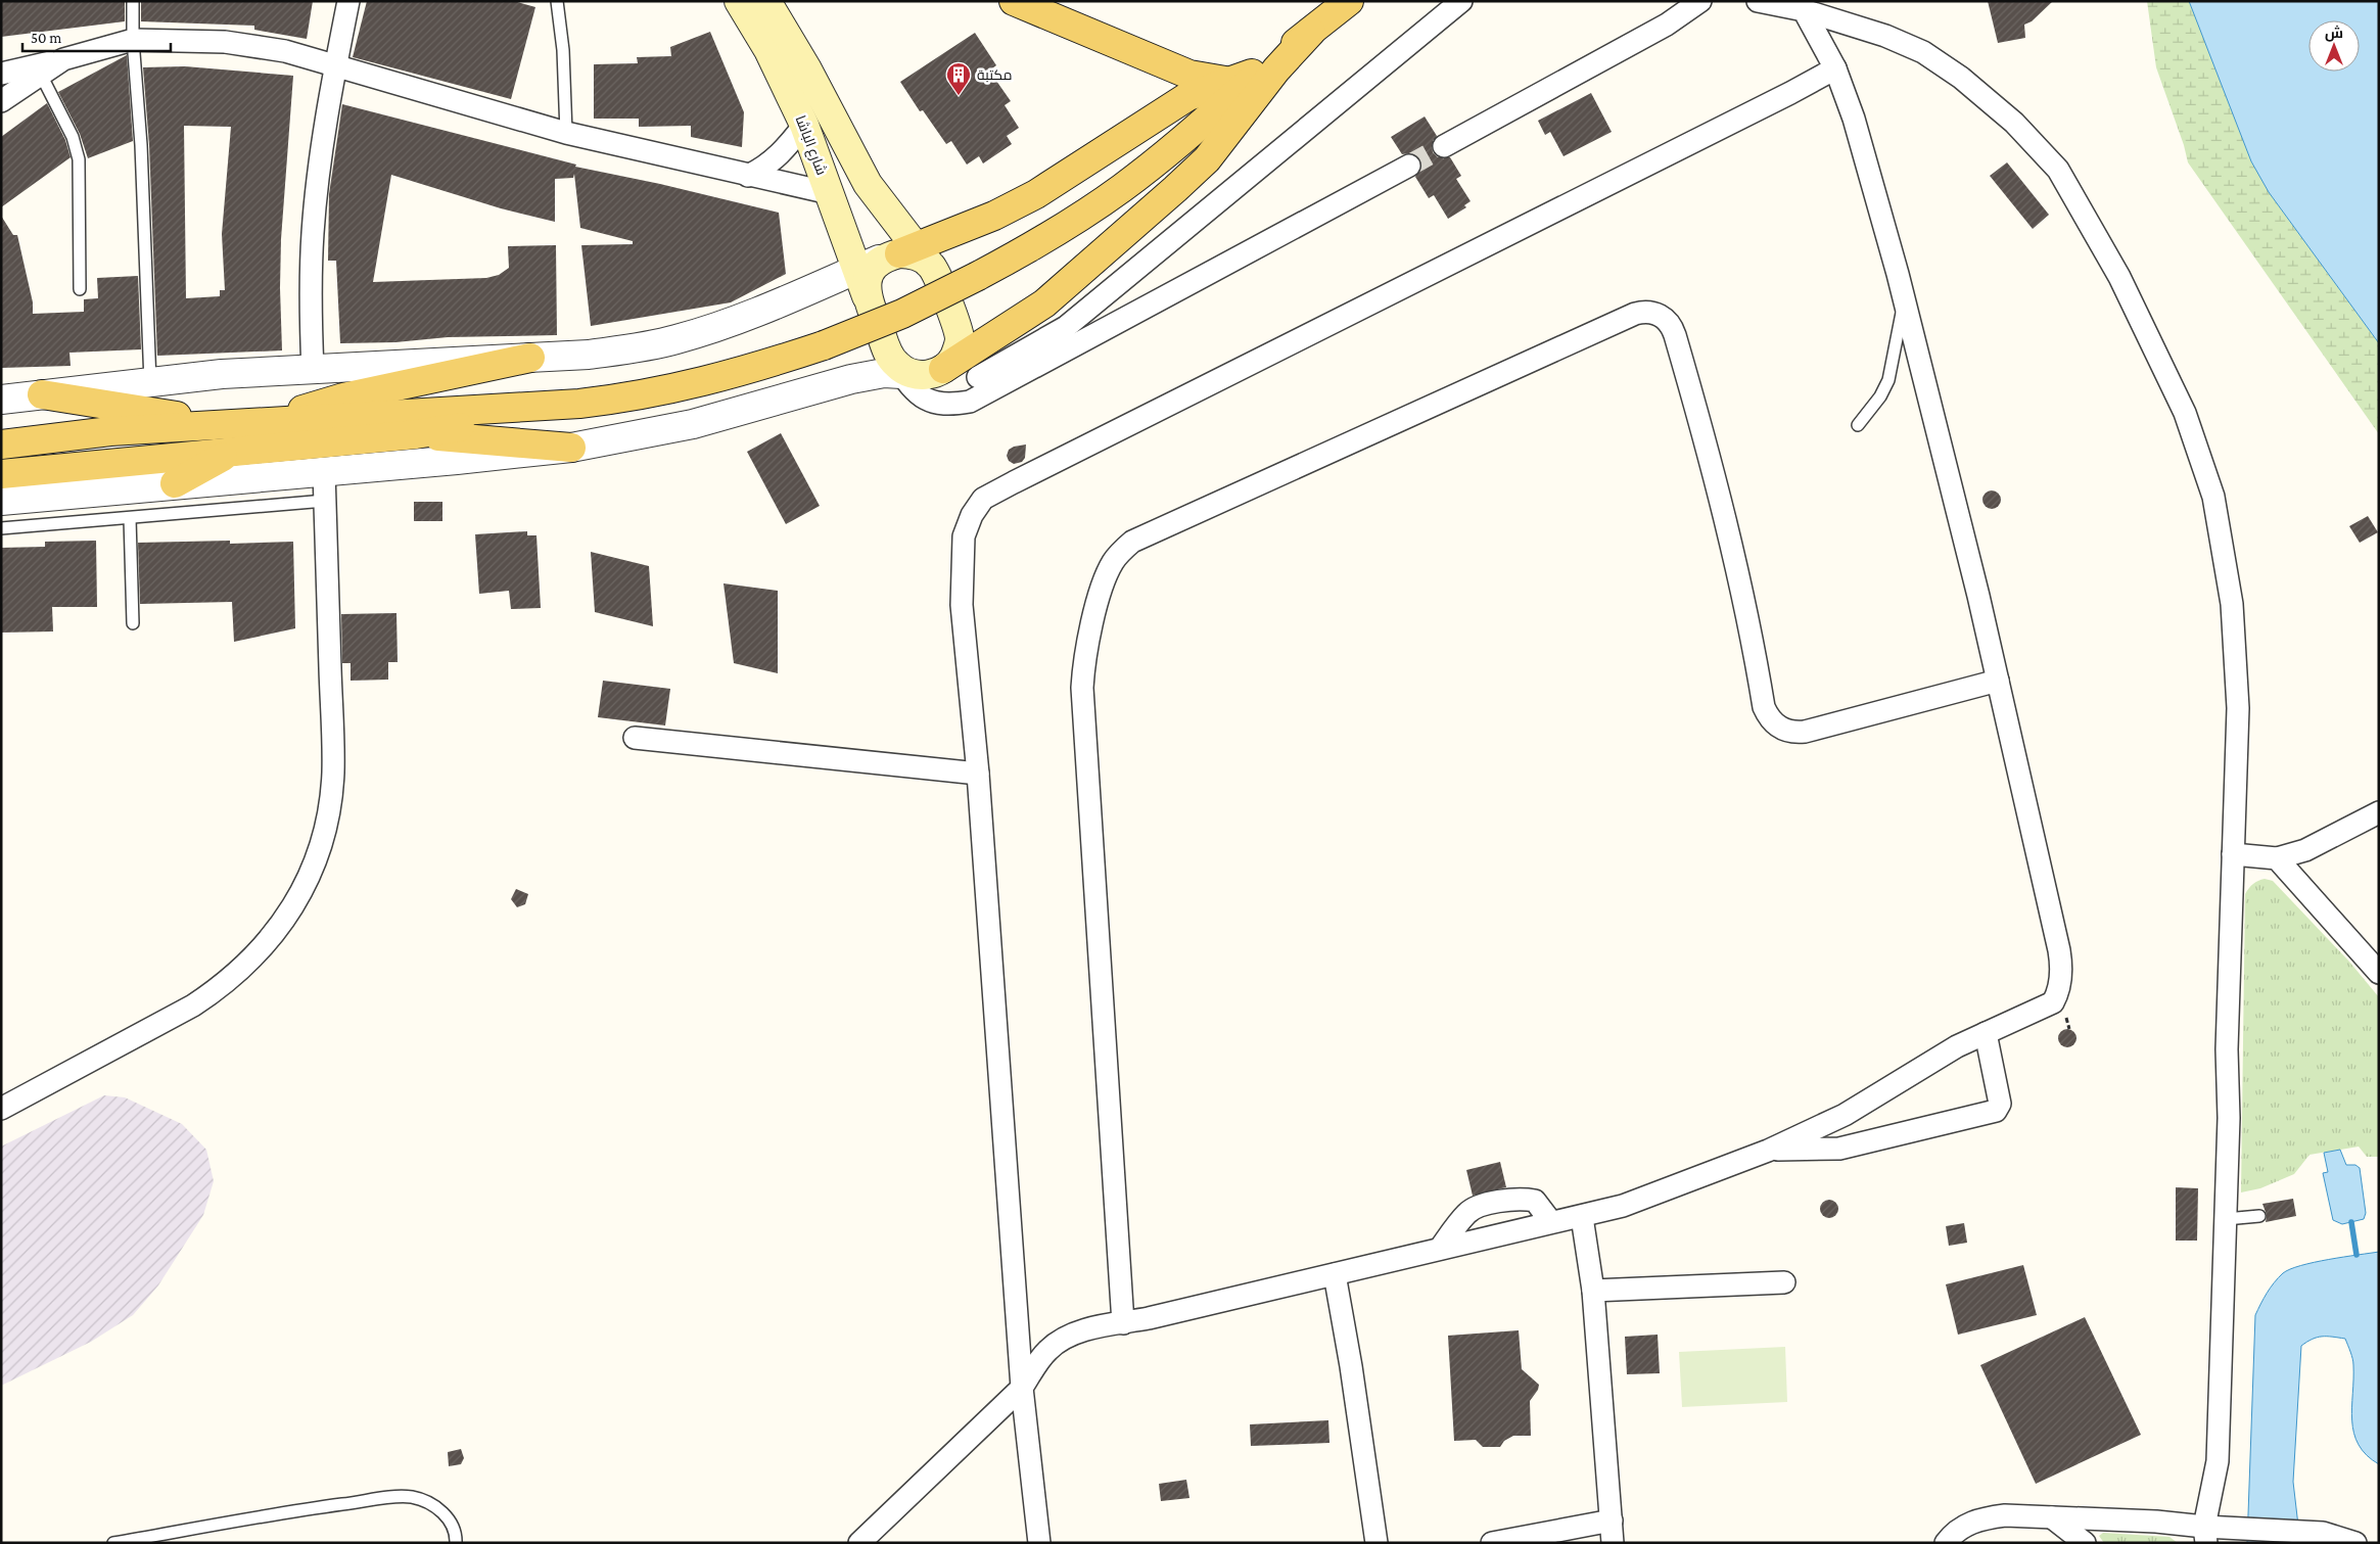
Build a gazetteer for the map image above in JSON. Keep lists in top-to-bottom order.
{
  "streets": {
    "main road": ["شارع الباشا"]
  },
  "places": {
    "building": ["مكتبة"]
  },
  "scale_bar": "50 m",
  "north": "top"
}
